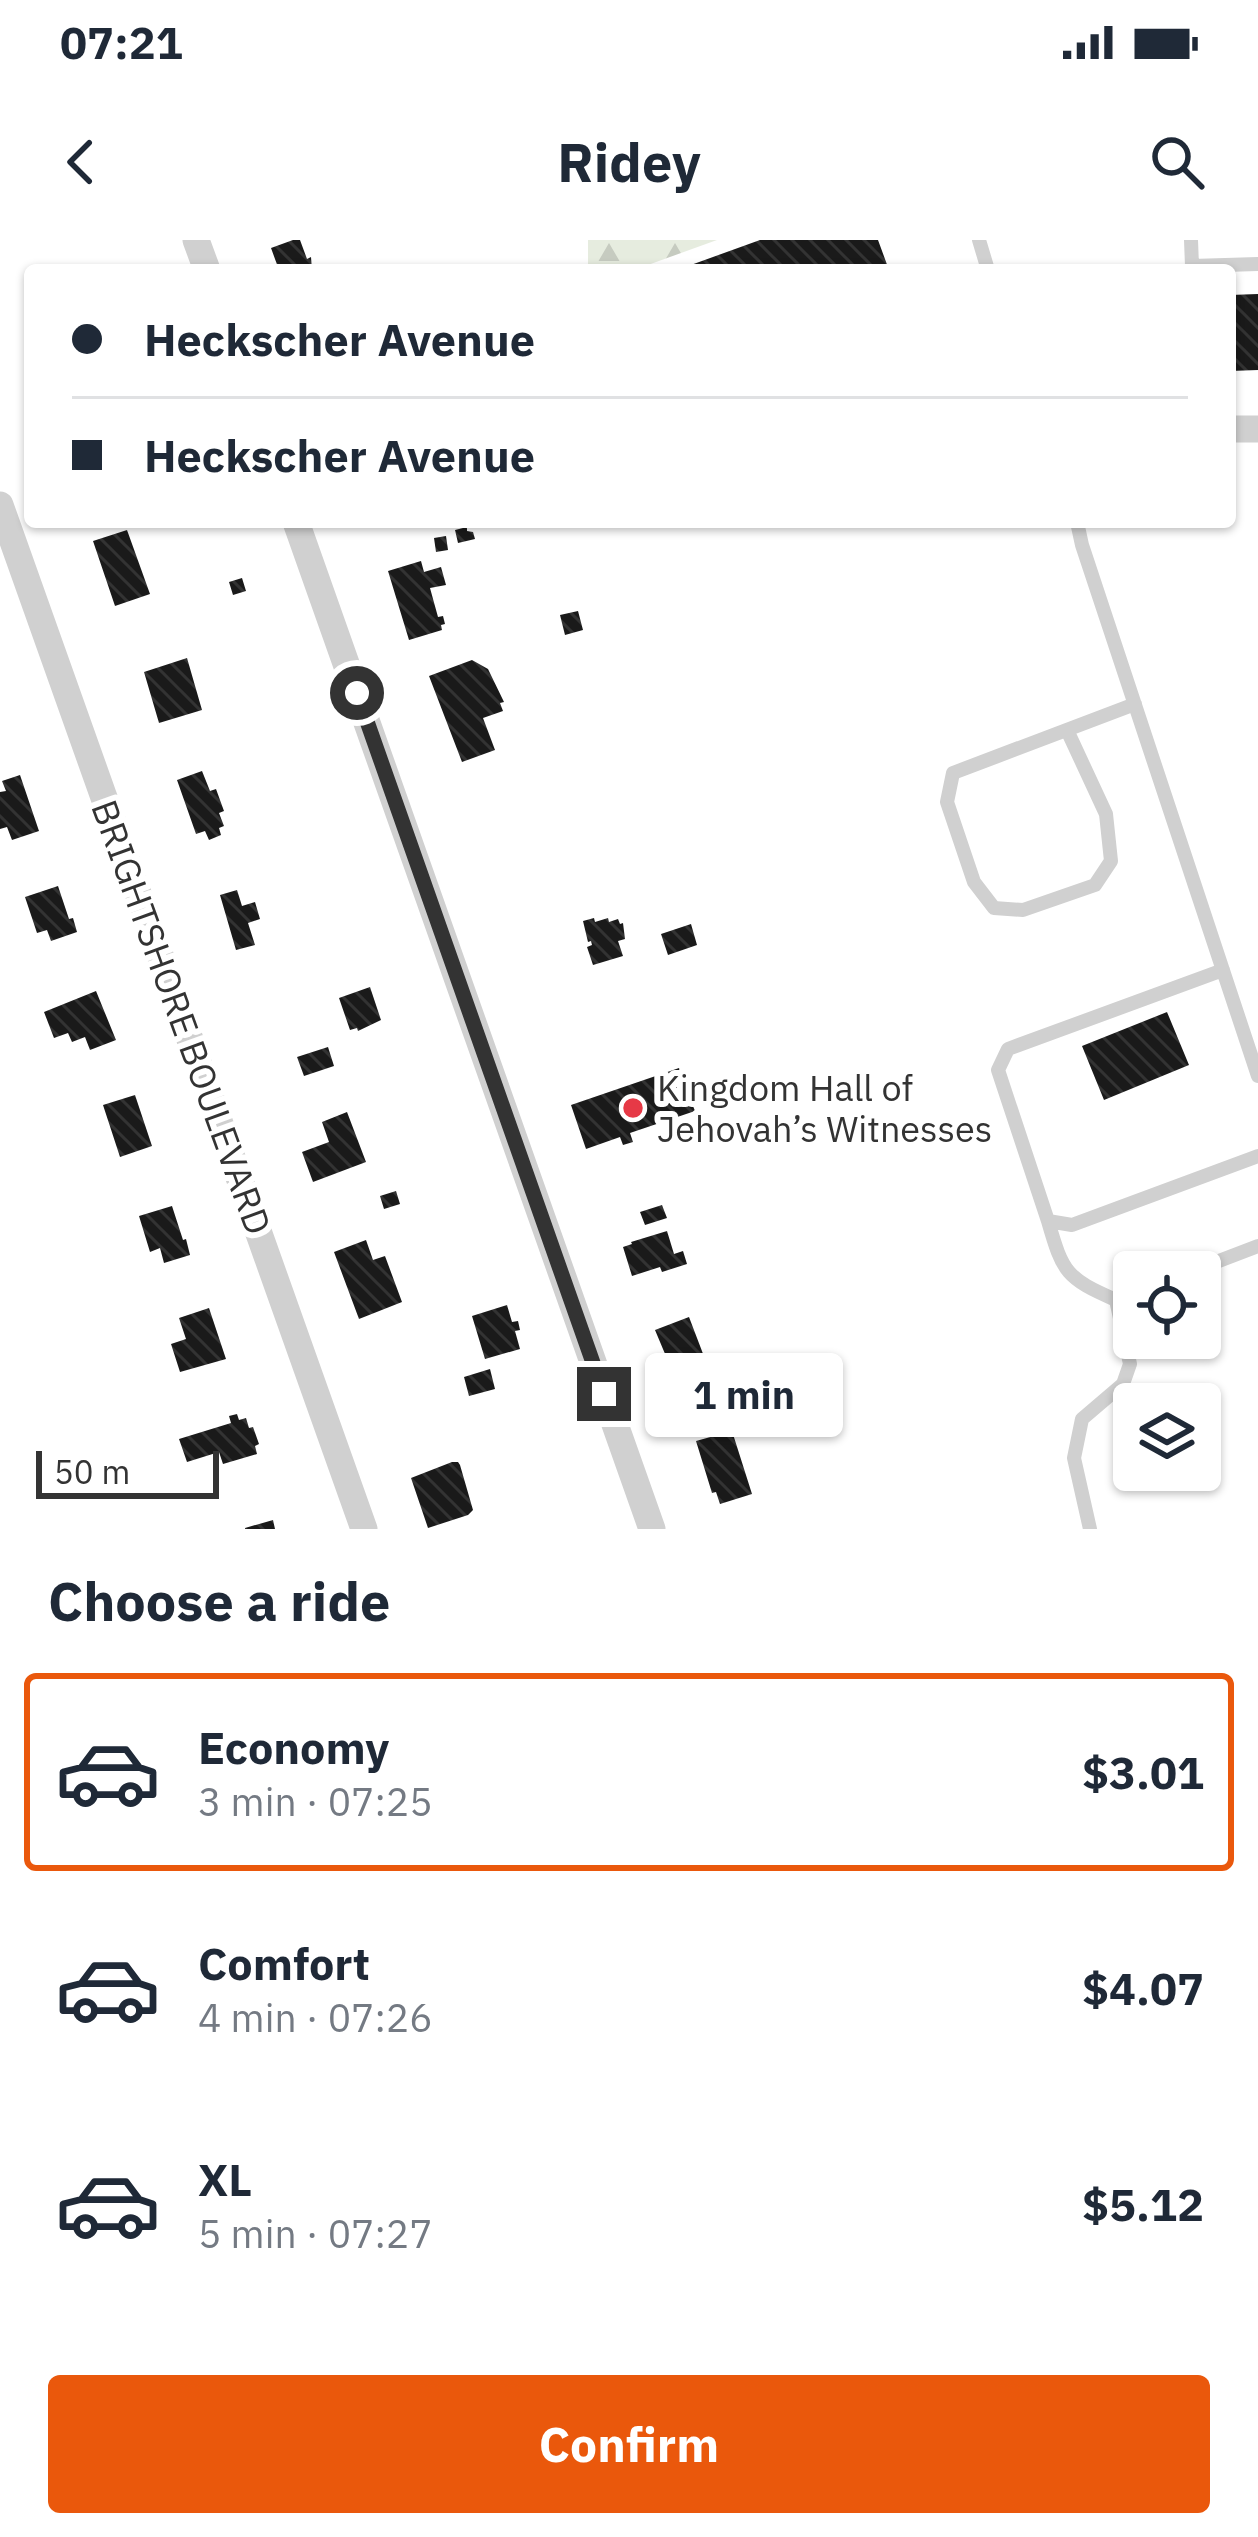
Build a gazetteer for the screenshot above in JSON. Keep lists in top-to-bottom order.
{
  "streets": {
    "street": ["BRIGHTSHORE BOULEVARD"]
  },
  "places": ["Kingdom Hall of Jehovah’s Witnesses"],
  "scale_bar": "50 m",
  "page": {
    "status": "07:21",
    "header": "Ridey",
    "banner": ["Heckscher Avenue", "Heckscher Avenue"],
    "bubble": "1 min",
    "scale": "50 m",
    "heading": "Choose a ride",
    "list": [
      {
        "name": "Economy",
        "note": "3 min · 07:25",
        "value": "$3.01"
      },
      {
        "name": "Comfort",
        "note": "4 min · 07:26",
        "value": "$4.07"
      },
      {
        "name": "XL",
        "note": "5 min · 07:27",
        "value": "$5.12"
      }
    ],
    "buttons": "Confirm"
  }
}
